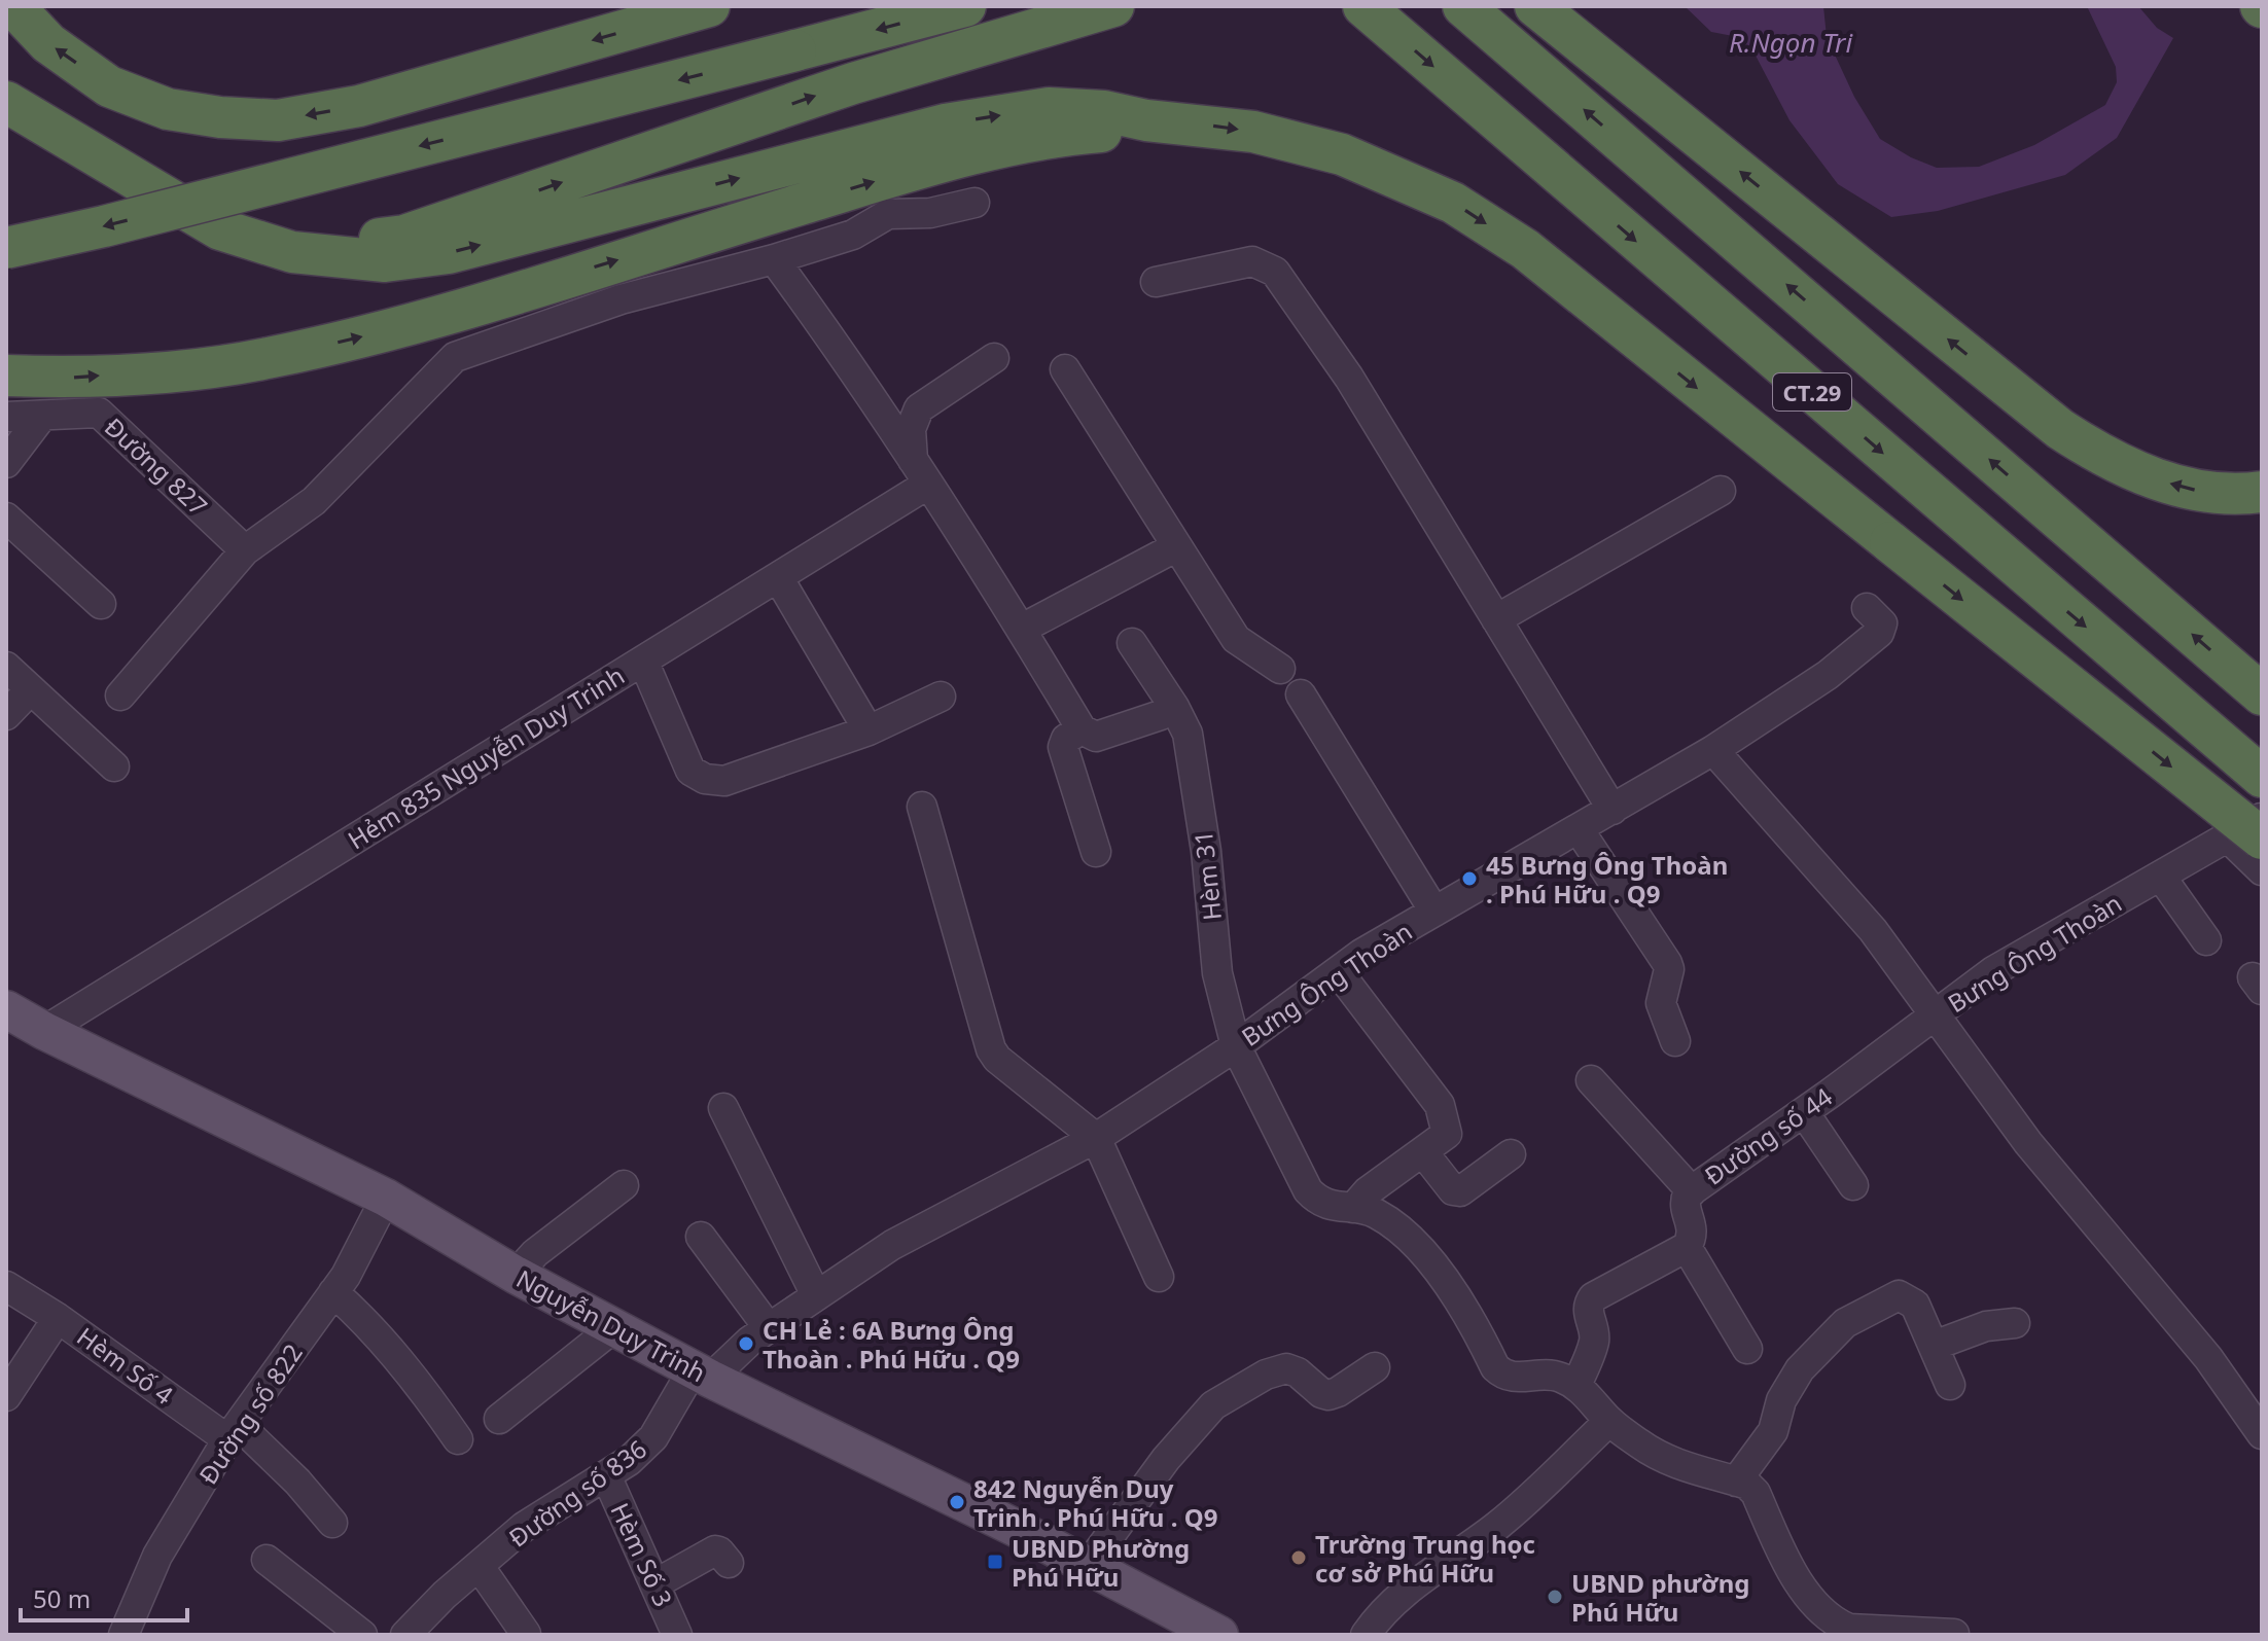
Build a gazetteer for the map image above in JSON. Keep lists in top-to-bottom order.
{
  "streets": {
    "highway": ["CT.29"],
    "main road": ["Nguyễn Duy Trinh"],
    "street": [
      "Đường 827",
      "Hẻm 835 Nguyễn Duy Trinh",
      "Hèm 31",
      "Bưng Ông Thoàn",
      "Đường số 44",
      "Hèm Số 4",
      "Đường số 822",
      "Đường số 836",
      "Hèm Số 3"
    ]
  },
  "crossings": [
    ["Hẻm 835 Nguyễn Duy Trinh", "Nguyễn Duy Trinh"],
    ["Hèm 31", "Bưng Ông Thoàn"],
    ["Bưng Ông Thoàn", "Đường số 44"],
    ["Bưng Ông Thoàn", "Nguyễn Duy Trinh"],
    ["Bưng Ông Thoàn", "Đường số 836"],
    ["Nguyễn Duy Trinh", "Đường số 822"],
    ["Nguyễn Duy Trinh", "Đường số 836"],
    ["Hèm Số 4", "Đường số 822"],
    ["Đường số 836", "Hèm Số 3"]
  ],
  "water": ["R.Ngọn Tri"],
  "places": {
    "other": [
      "45 Bưng Ông Thoàn . Phú Hữu . Q9",
      "CH Lẻ : 6A Bưng Ông Thoàn . Phú Hữu . Q9",
      "842 Nguyễn Duy Trinh . Phú Hữu . Q9",
      "Trường Trung học cơ sở Phú Hữu",
      "UBND phường Phú Hữu"
    ],
    "transit": ["UBND Phường Phú Hữu"]
  },
  "scale_bar": "50 m"
}
